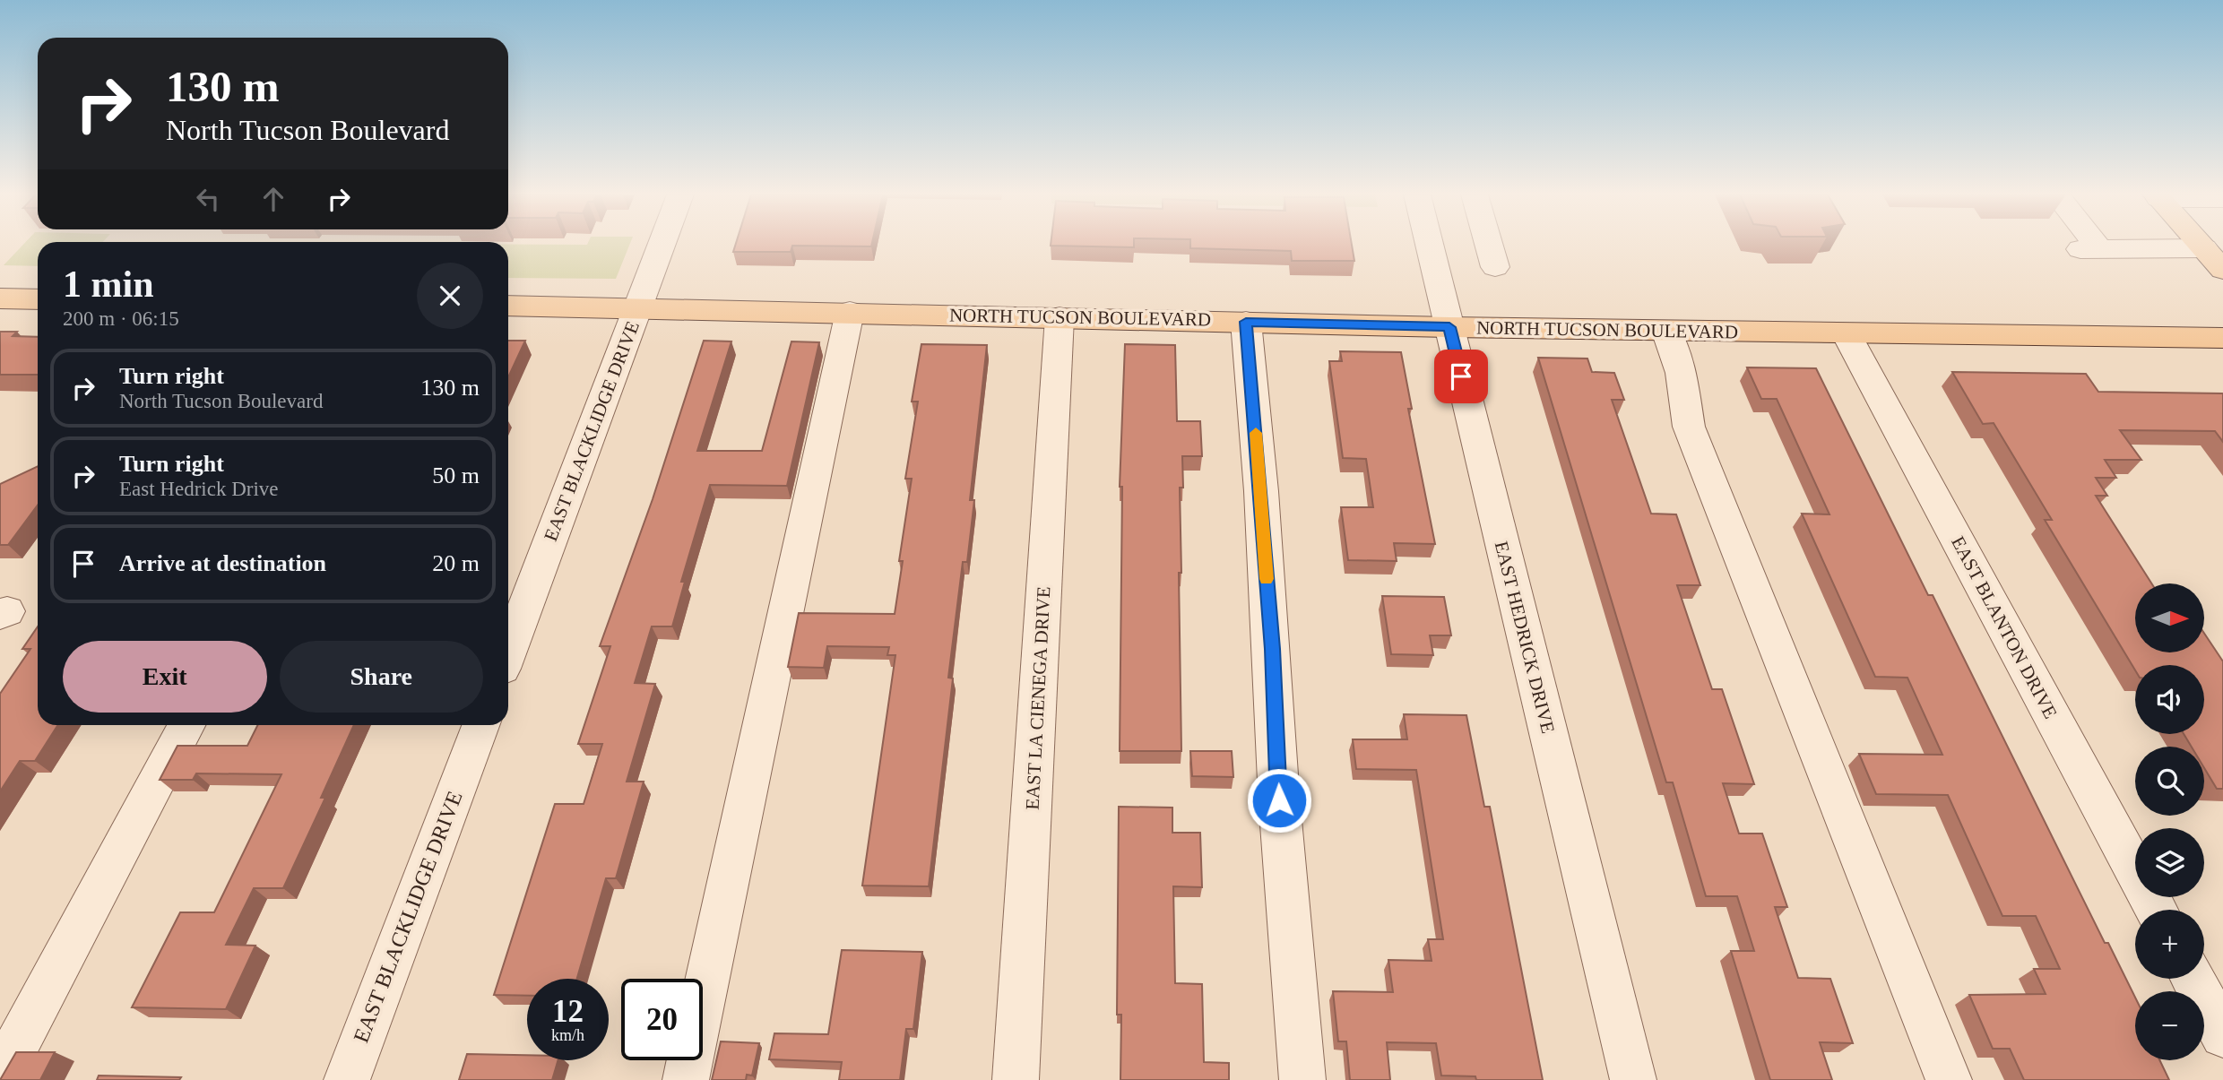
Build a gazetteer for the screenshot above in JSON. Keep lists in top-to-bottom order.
{
  "streets": {
    "main road": ["NORTH TUCSON BOULEVARD"],
    "street": [
      "EAST BLACKLIDGE DRIVE",
      "EAST BLANTON DRIVE",
      "EAST HEDRICK DRIVE",
      "EAST LA CIENEGA DRIVE"
    ]
  },
  "crossings": [
    ["NORTH TUCSON BOULEVARD", "EAST BLACKLIDGE DRIVE"],
    ["NORTH TUCSON BOULEVARD", "EAST BLANTON DRIVE"],
    ["NORTH TUCSON BOULEVARD", "EAST HEDRICK DRIVE"],
    ["NORTH TUCSON BOULEVARD", "EAST LA CIENEGA DRIVE"]
  ],
  "north": "right",
  "page": {
    "turn": ["130 m", "North Tucson Boulevard"],
    "heading": ["1 min", "200 m · 06:15"],
    "list": [
      {
        "name": "Turn right",
        "note": "North Tucson Boulevard",
        "value": "130 m"
      },
      {
        "name": "Turn right",
        "note": "East Hedrick Drive",
        "value": "50 m"
      },
      {
        "name": "Arrive at destination",
        "value": "20 m"
      }
    ],
    "map_buttons": ["+", "−"],
    "buttons": ["Exit", "Share"],
    "speed": "12 km/h",
    "limit": "20"
  }
}
